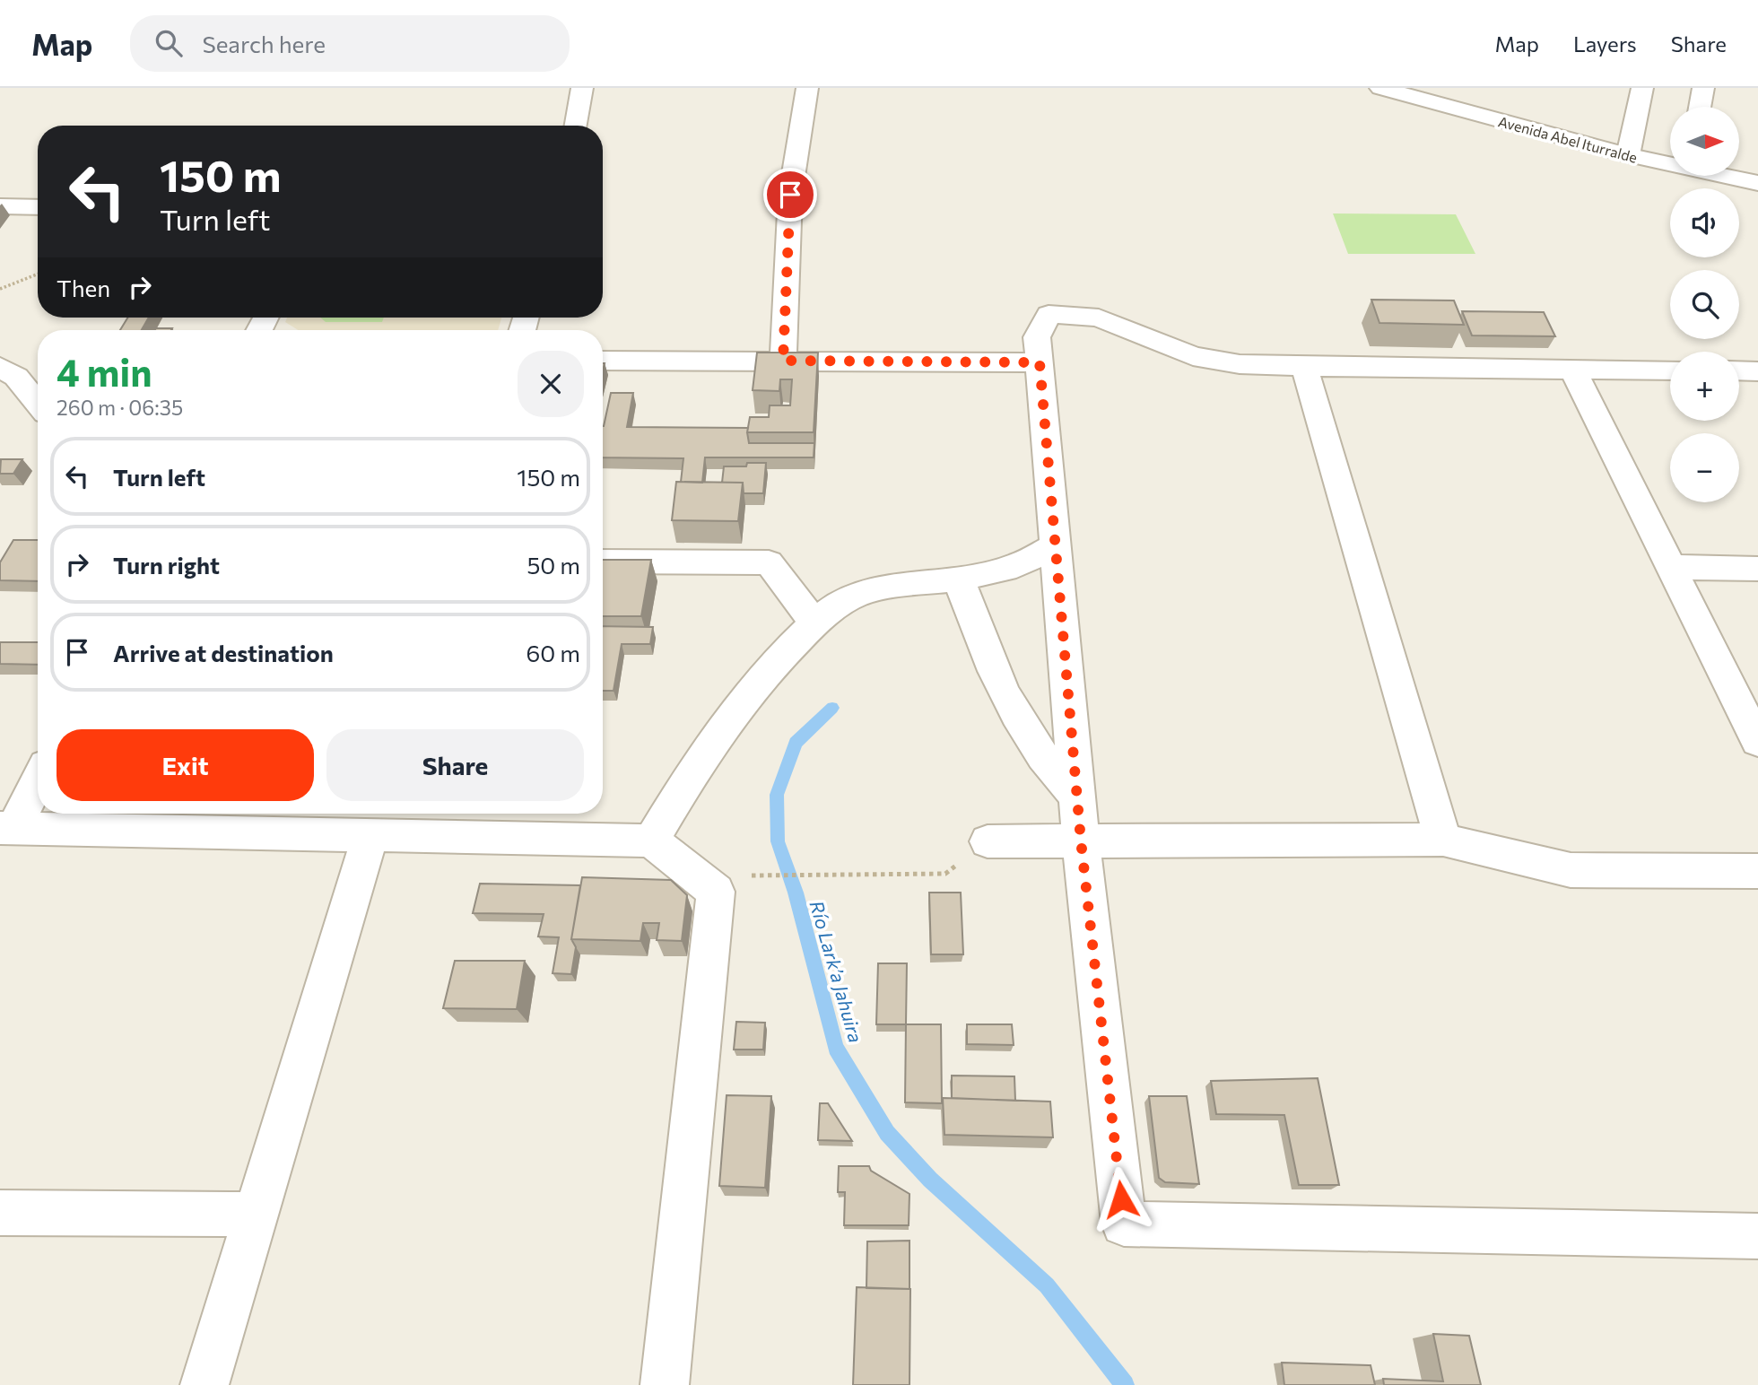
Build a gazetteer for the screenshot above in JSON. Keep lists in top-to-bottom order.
{
  "streets": {
    "street": ["Avenida Abel Iturralde"]
  },
  "water": ["Río Lark’a Jahuira"],
  "north": "right",
  "page": {
    "header": "Map",
    "search": "Search here",
    "nav": ["Map", "Layers", "Share"],
    "map_buttons": ["+", "−"],
    "turn": ["150 m", "Turn left"],
    "then": "Then",
    "heading": ["4 min", "260 m · 06:35"],
    "list": [
      {
        "name": "Turn left",
        "value": "150 m"
      },
      {
        "name": "Turn right",
        "value": "50 m"
      },
      {
        "name": "Arrive at destination",
        "value": "60 m"
      }
    ],
    "buttons": ["Exit", "Share"]
  }
}
